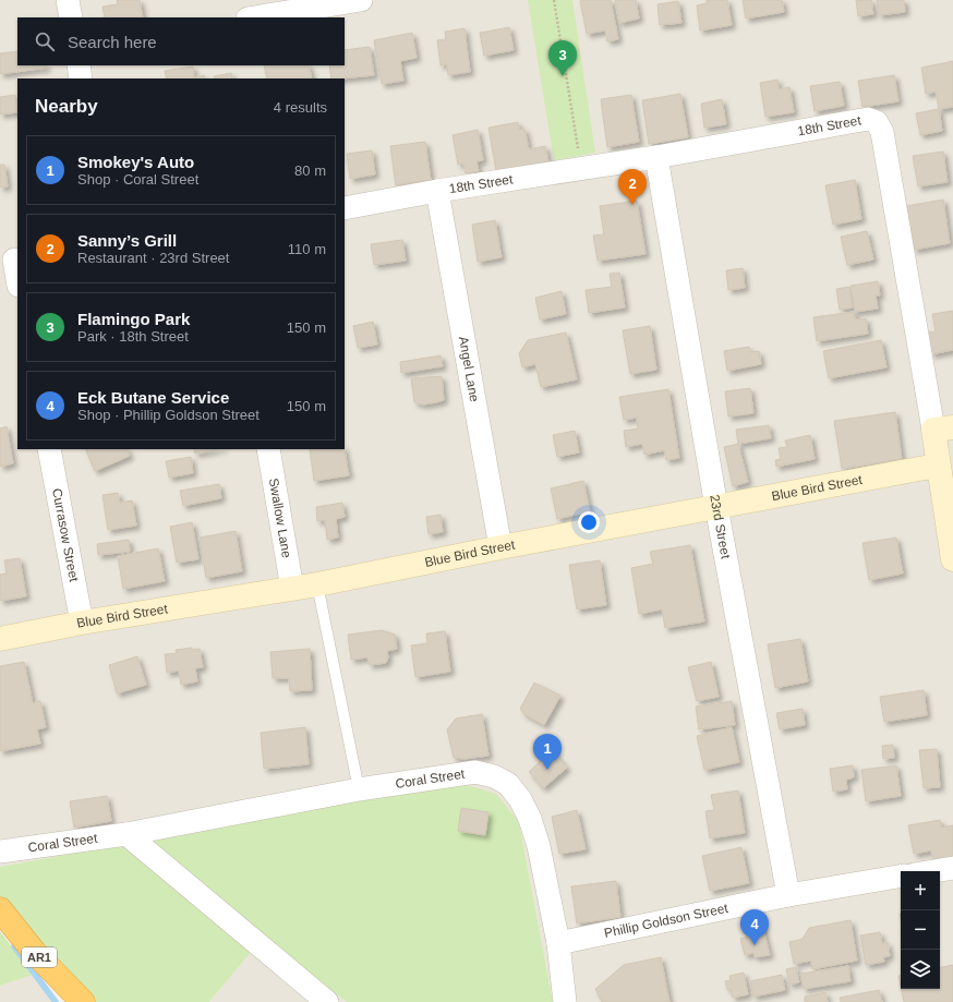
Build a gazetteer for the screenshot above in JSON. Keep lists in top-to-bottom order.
{
  "streets": {
    "highway": ["AR1"],
    "street": [
      "18th Street",
      "Angel Lane",
      "Blue Bird Street",
      "Swallow Lane",
      "23rd Street",
      "Currasow Street",
      "Coral Street",
      "Phillip Goldson Street"
    ]
  },
  "crossings": [
    ["18th Street", "Angel Lane"],
    ["18th Street", "Blue Bird Street"],
    ["18th Street", "23rd Street"],
    ["Angel Lane", "Blue Bird Street"],
    ["Blue Bird Street", "Swallow Lane"],
    ["Blue Bird Street", "23rd Street"],
    ["Blue Bird Street", "Currasow Street"],
    ["23rd Street", "Phillip Goldson Street"],
    ["Coral Street", "Phillip Goldson Street"]
  ],
  "page": {
    "search": "Search here",
    "pins": [
      "3",
      "2",
      "1",
      "4"
    ],
    "heading": ["Nearby", "4 results"],
    "list": [
      {
        "mark": "1",
        "name": "Smokey's Auto",
        "note": "Shop · Coral Street",
        "value": "80 m"
      },
      {
        "mark": "2",
        "name": "Sanny’s Grill",
        "note": "Restaurant · 23rd Street",
        "value": "110 m"
      },
      {
        "mark": "3",
        "name": "Flamingo Park",
        "note": "Park · 18th Street",
        "value": "150 m"
      },
      {
        "mark": "4",
        "name": "Eck Butane Service",
        "note": "Shop · Phillip Goldson Street",
        "value": "150 m"
      }
    ],
    "map_buttons": ["+", "−"]
  }
}
